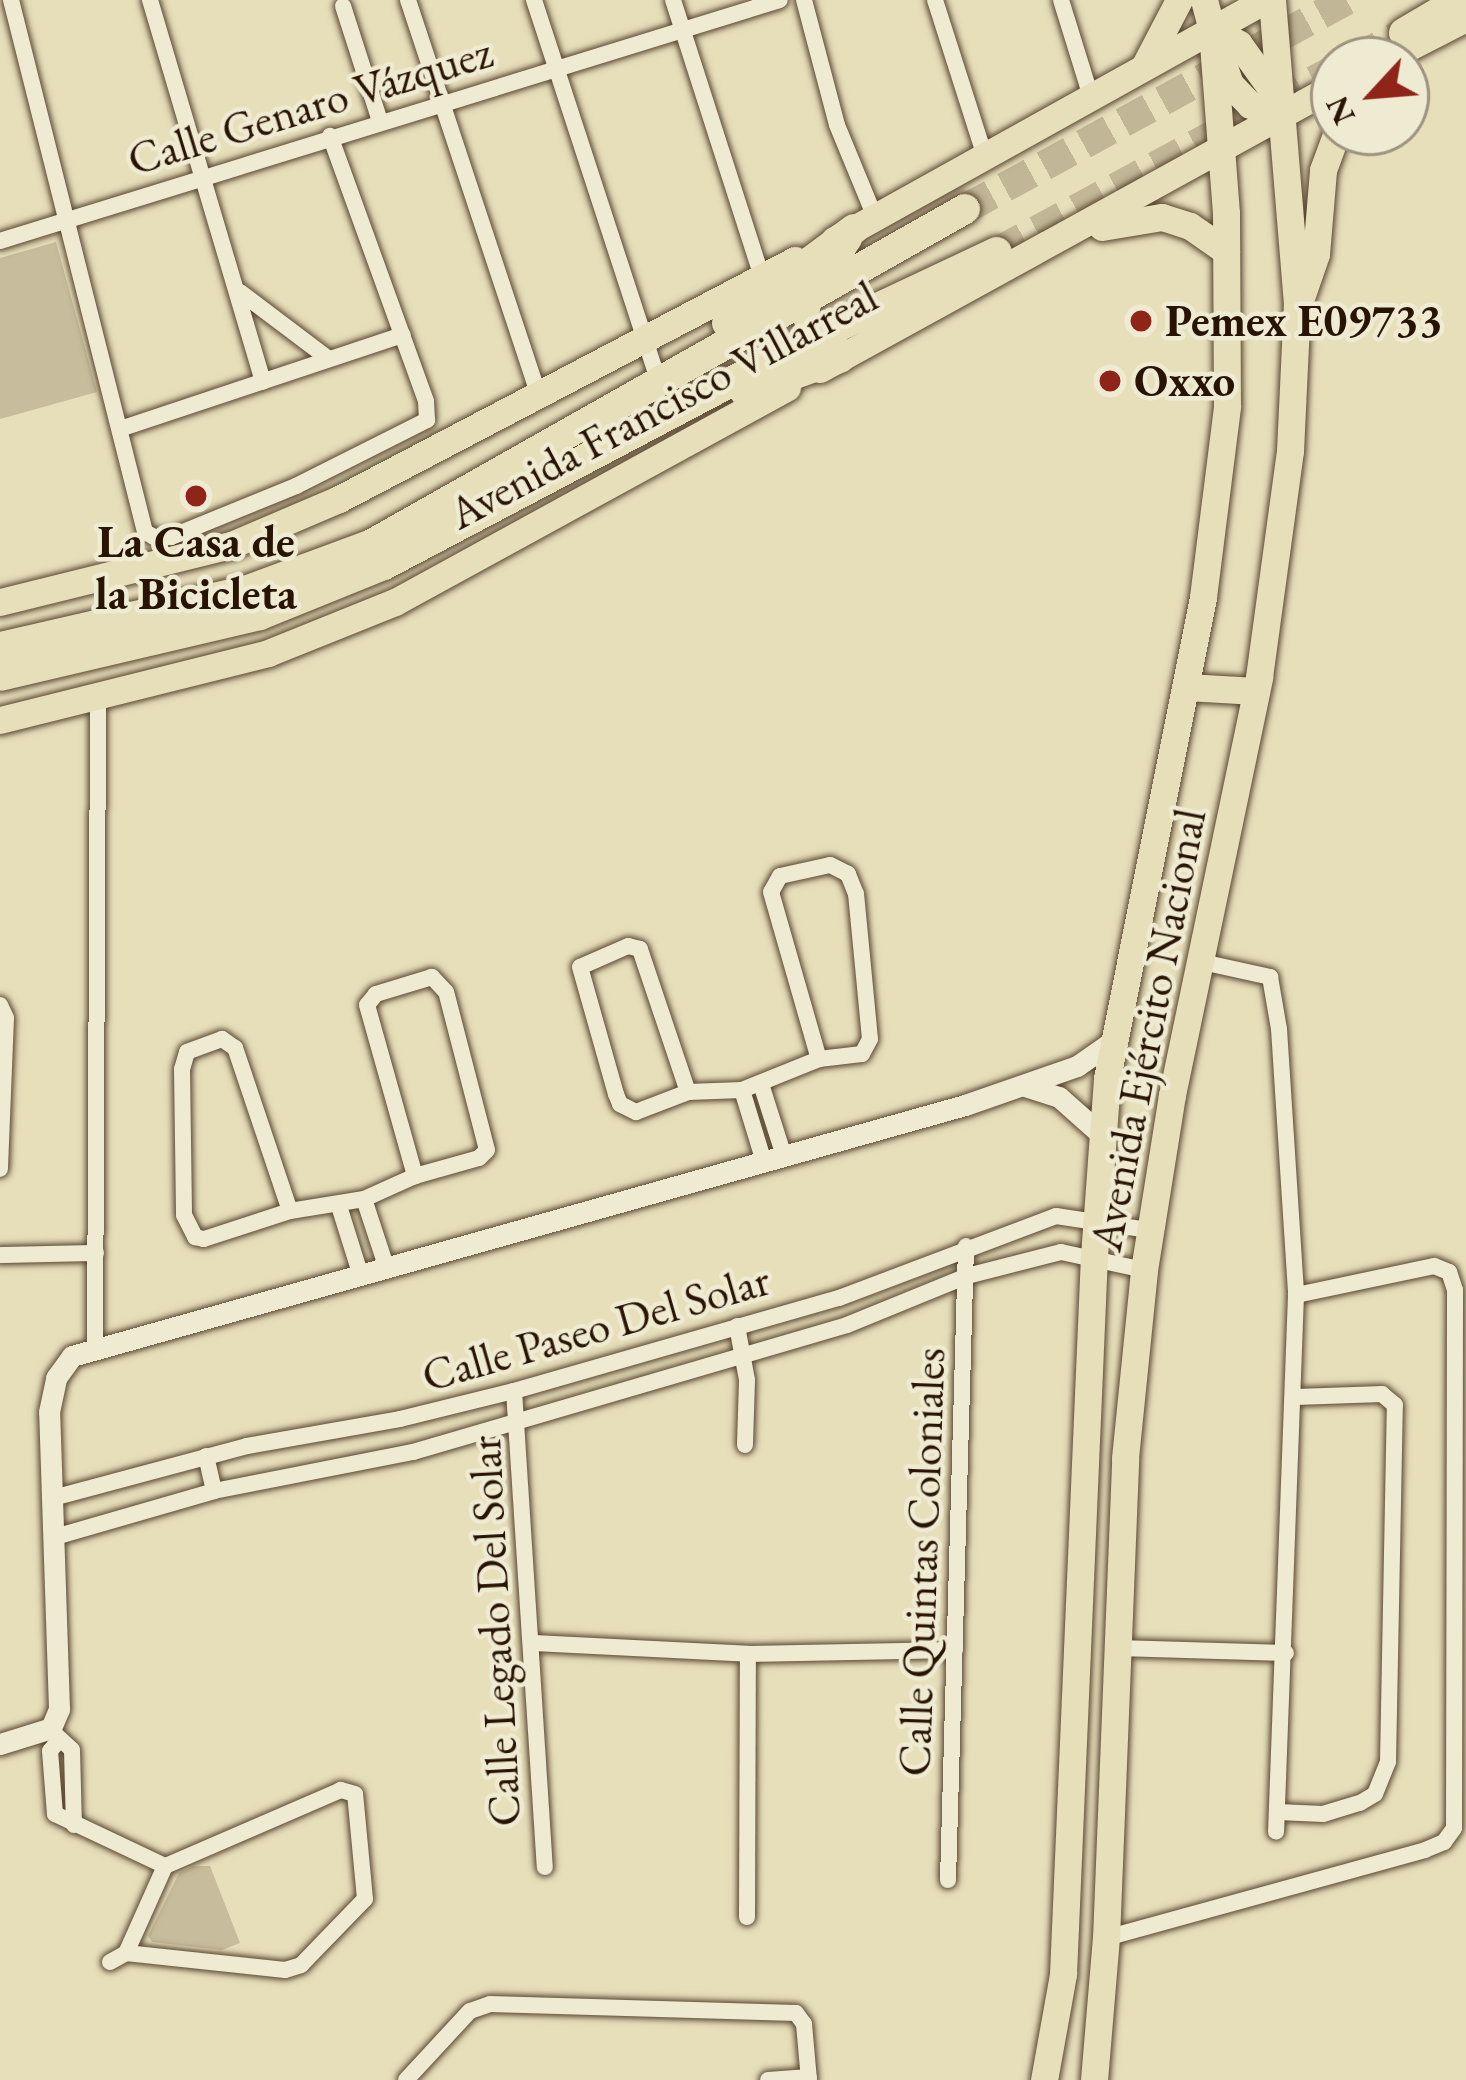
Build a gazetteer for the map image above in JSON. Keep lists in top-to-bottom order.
{
  "streets": {
    "highway": ["Avenida Francisco Villarreal"],
    "main road": ["Avenida Ejército Nacional"],
    "street": [
      "Calle Genaro Vázquez",
      "Calle Paseo Del Solar",
      "Calle Quintas Coloniales",
      "Calle Legado Del Solar"
    ]
  },
  "crossings": [
    ["Avenida Francisco Villarreal", "Avenida Ejército Nacional"],
    ["Avenida Ejército Nacional", "Calle Paseo Del Solar"],
    ["Calle Paseo Del Solar", "Calle Quintas Coloniales"],
    ["Calle Paseo Del Solar", "Calle Legado Del Solar"]
  ],
  "places": ["Pemex E09733", "Oxxo", "La Casa de la Bicicleta"],
  "north": "bottom left"
}
